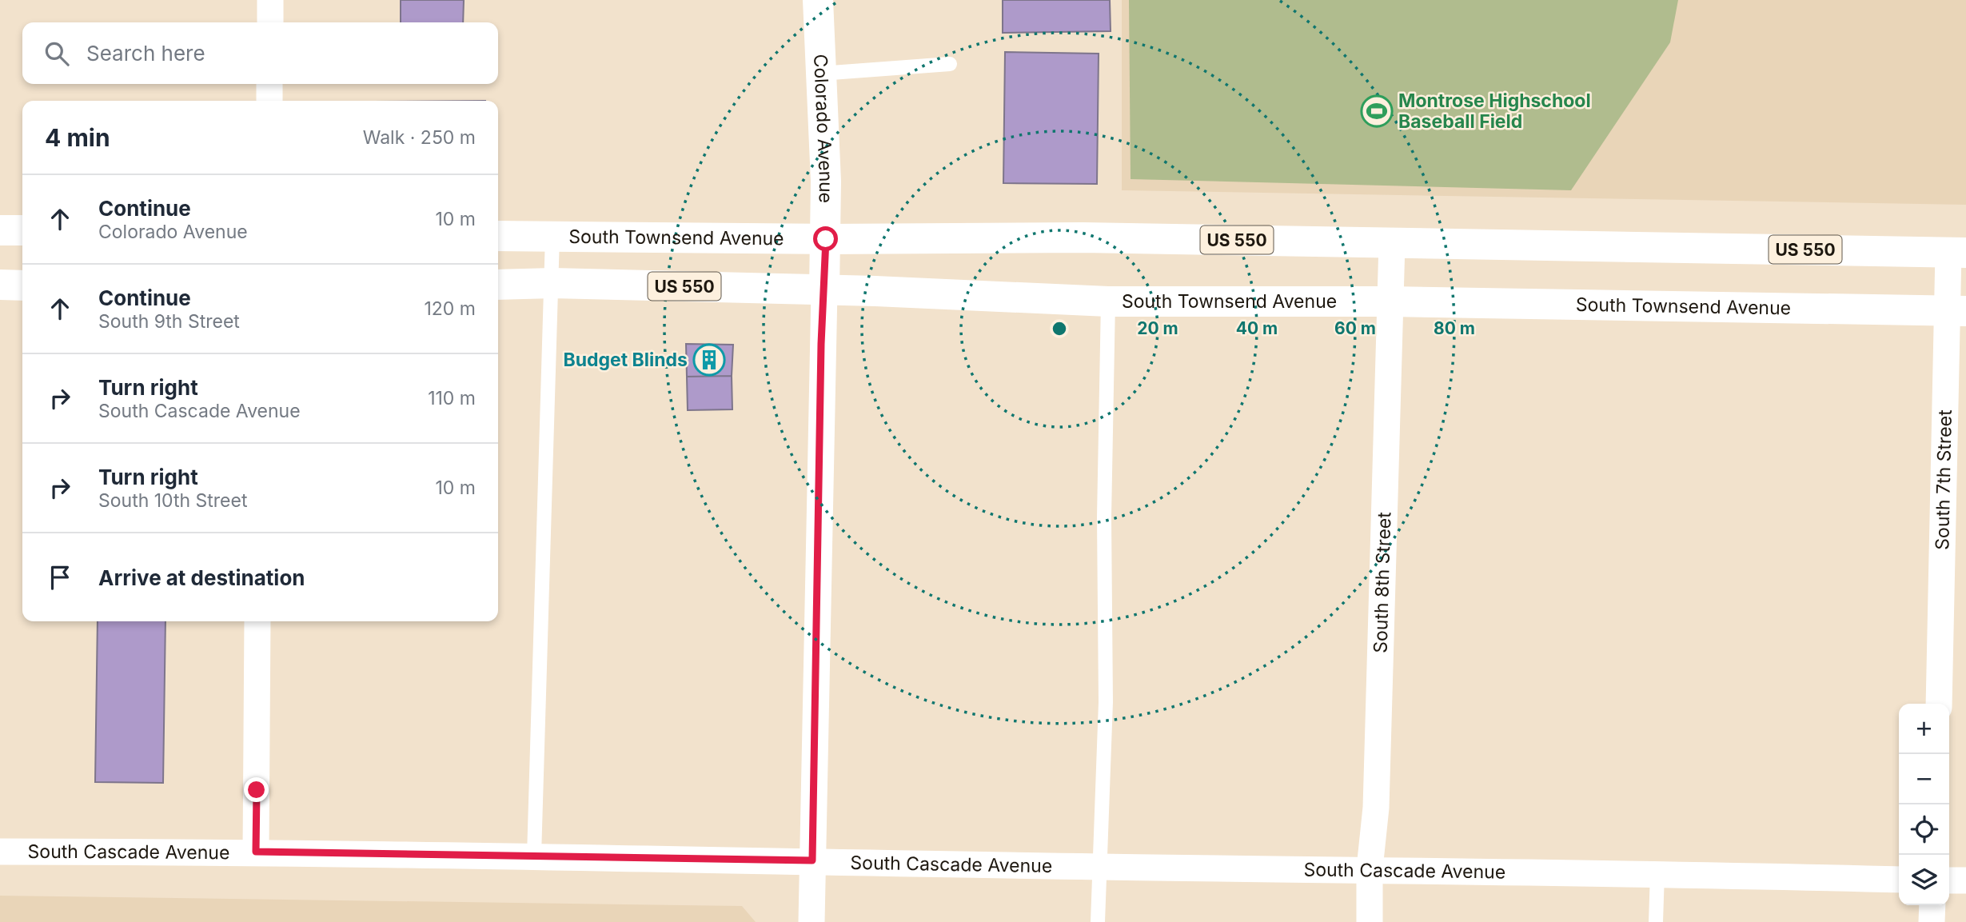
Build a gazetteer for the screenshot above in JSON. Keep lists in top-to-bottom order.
{
  "streets": {
    "main road": ["Colorado Avenue", "South Townsend Avenue", "US 550"],
    "street": ["South 7th Street", "South 8th Street", "South Cascade Avenue"]
  },
  "crossings": [
    ["Colorado Avenue", "South Townsend Avenue"],
    ["South Townsend Avenue", "South 7th Street"],
    ["South Townsend Avenue", "South 8th Street"],
    ["South 8th Street", "South Cascade Avenue"]
  ],
  "places": {
    "sports": ["Montrose Highschool Baseball Field"],
    "building": ["Budget Blinds"]
  },
  "page": {
    "search": "Search here",
    "heading": ["4 min", "Walk · 250 m"],
    "list": [
      ["Continue", "Colorado Avenue", "10 m"],
      ["Continue", "South 9th Street", "120 m"],
      ["Turn right", "South Cascade Avenue", "110 m"],
      ["Turn right", "South 10th Street", "10 m"],
      "Arrive at destination"
    ],
    "map_buttons": ["+", "−"]
  },
  "rings": [
    "20 m",
    "40 m",
    "60 m",
    "80 m"
  ]
}
